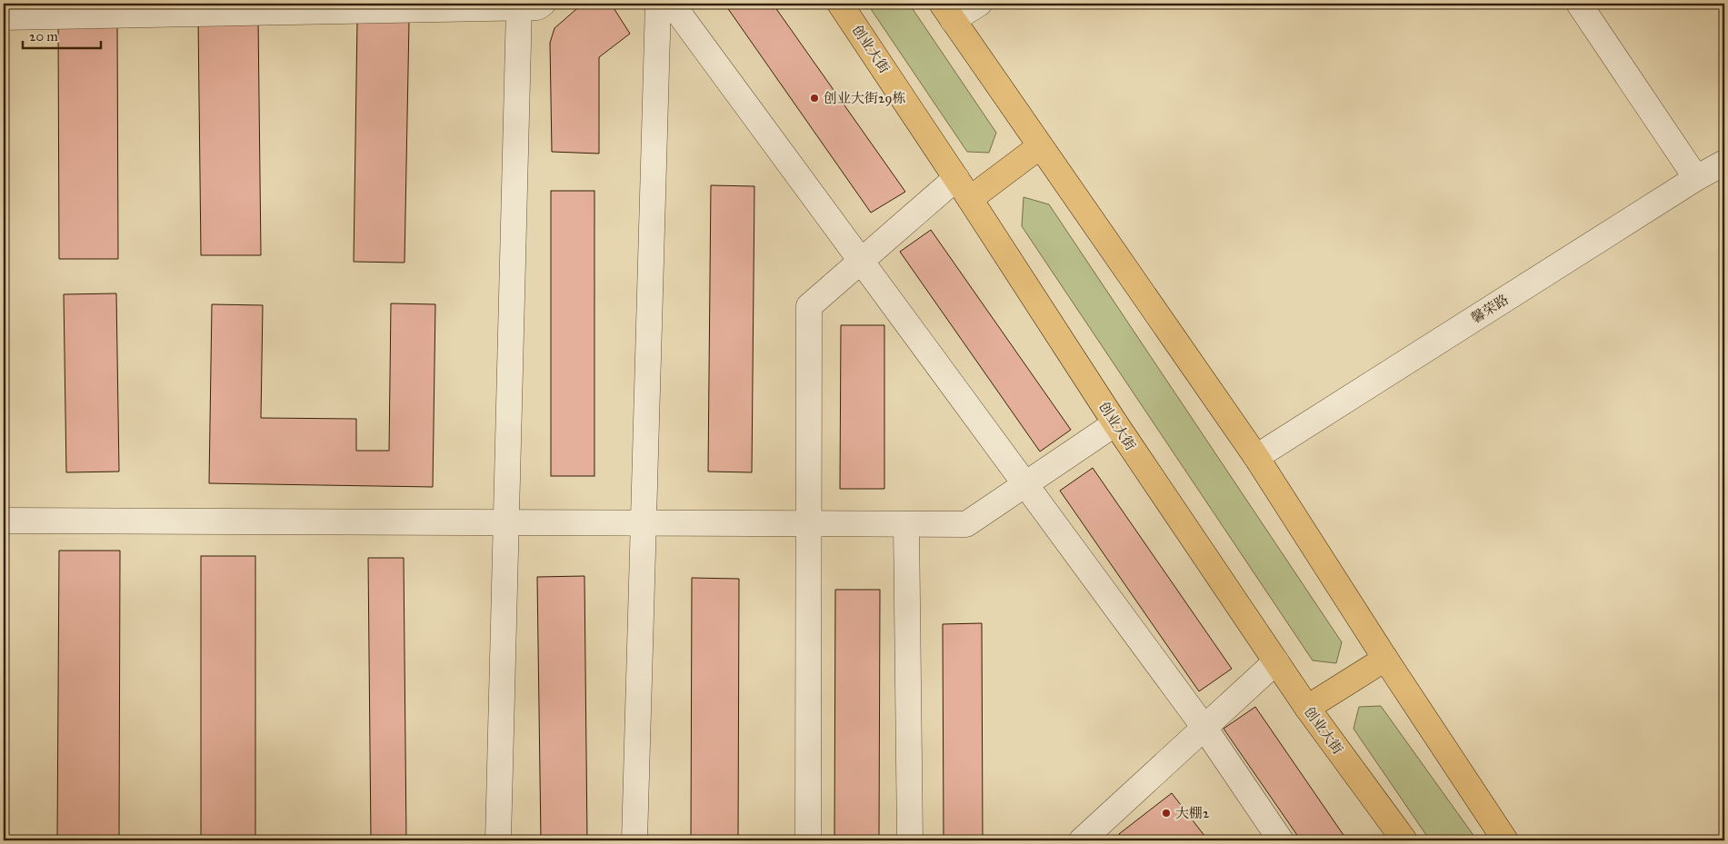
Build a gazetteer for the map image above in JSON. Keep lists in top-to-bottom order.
{
  "streets": {
    "main road": ["创业大街"],
    "street": ["馨荣路"]
  },
  "places": ["创业大街29栋", "大棚2"],
  "scale_bar": "20 m"
}
